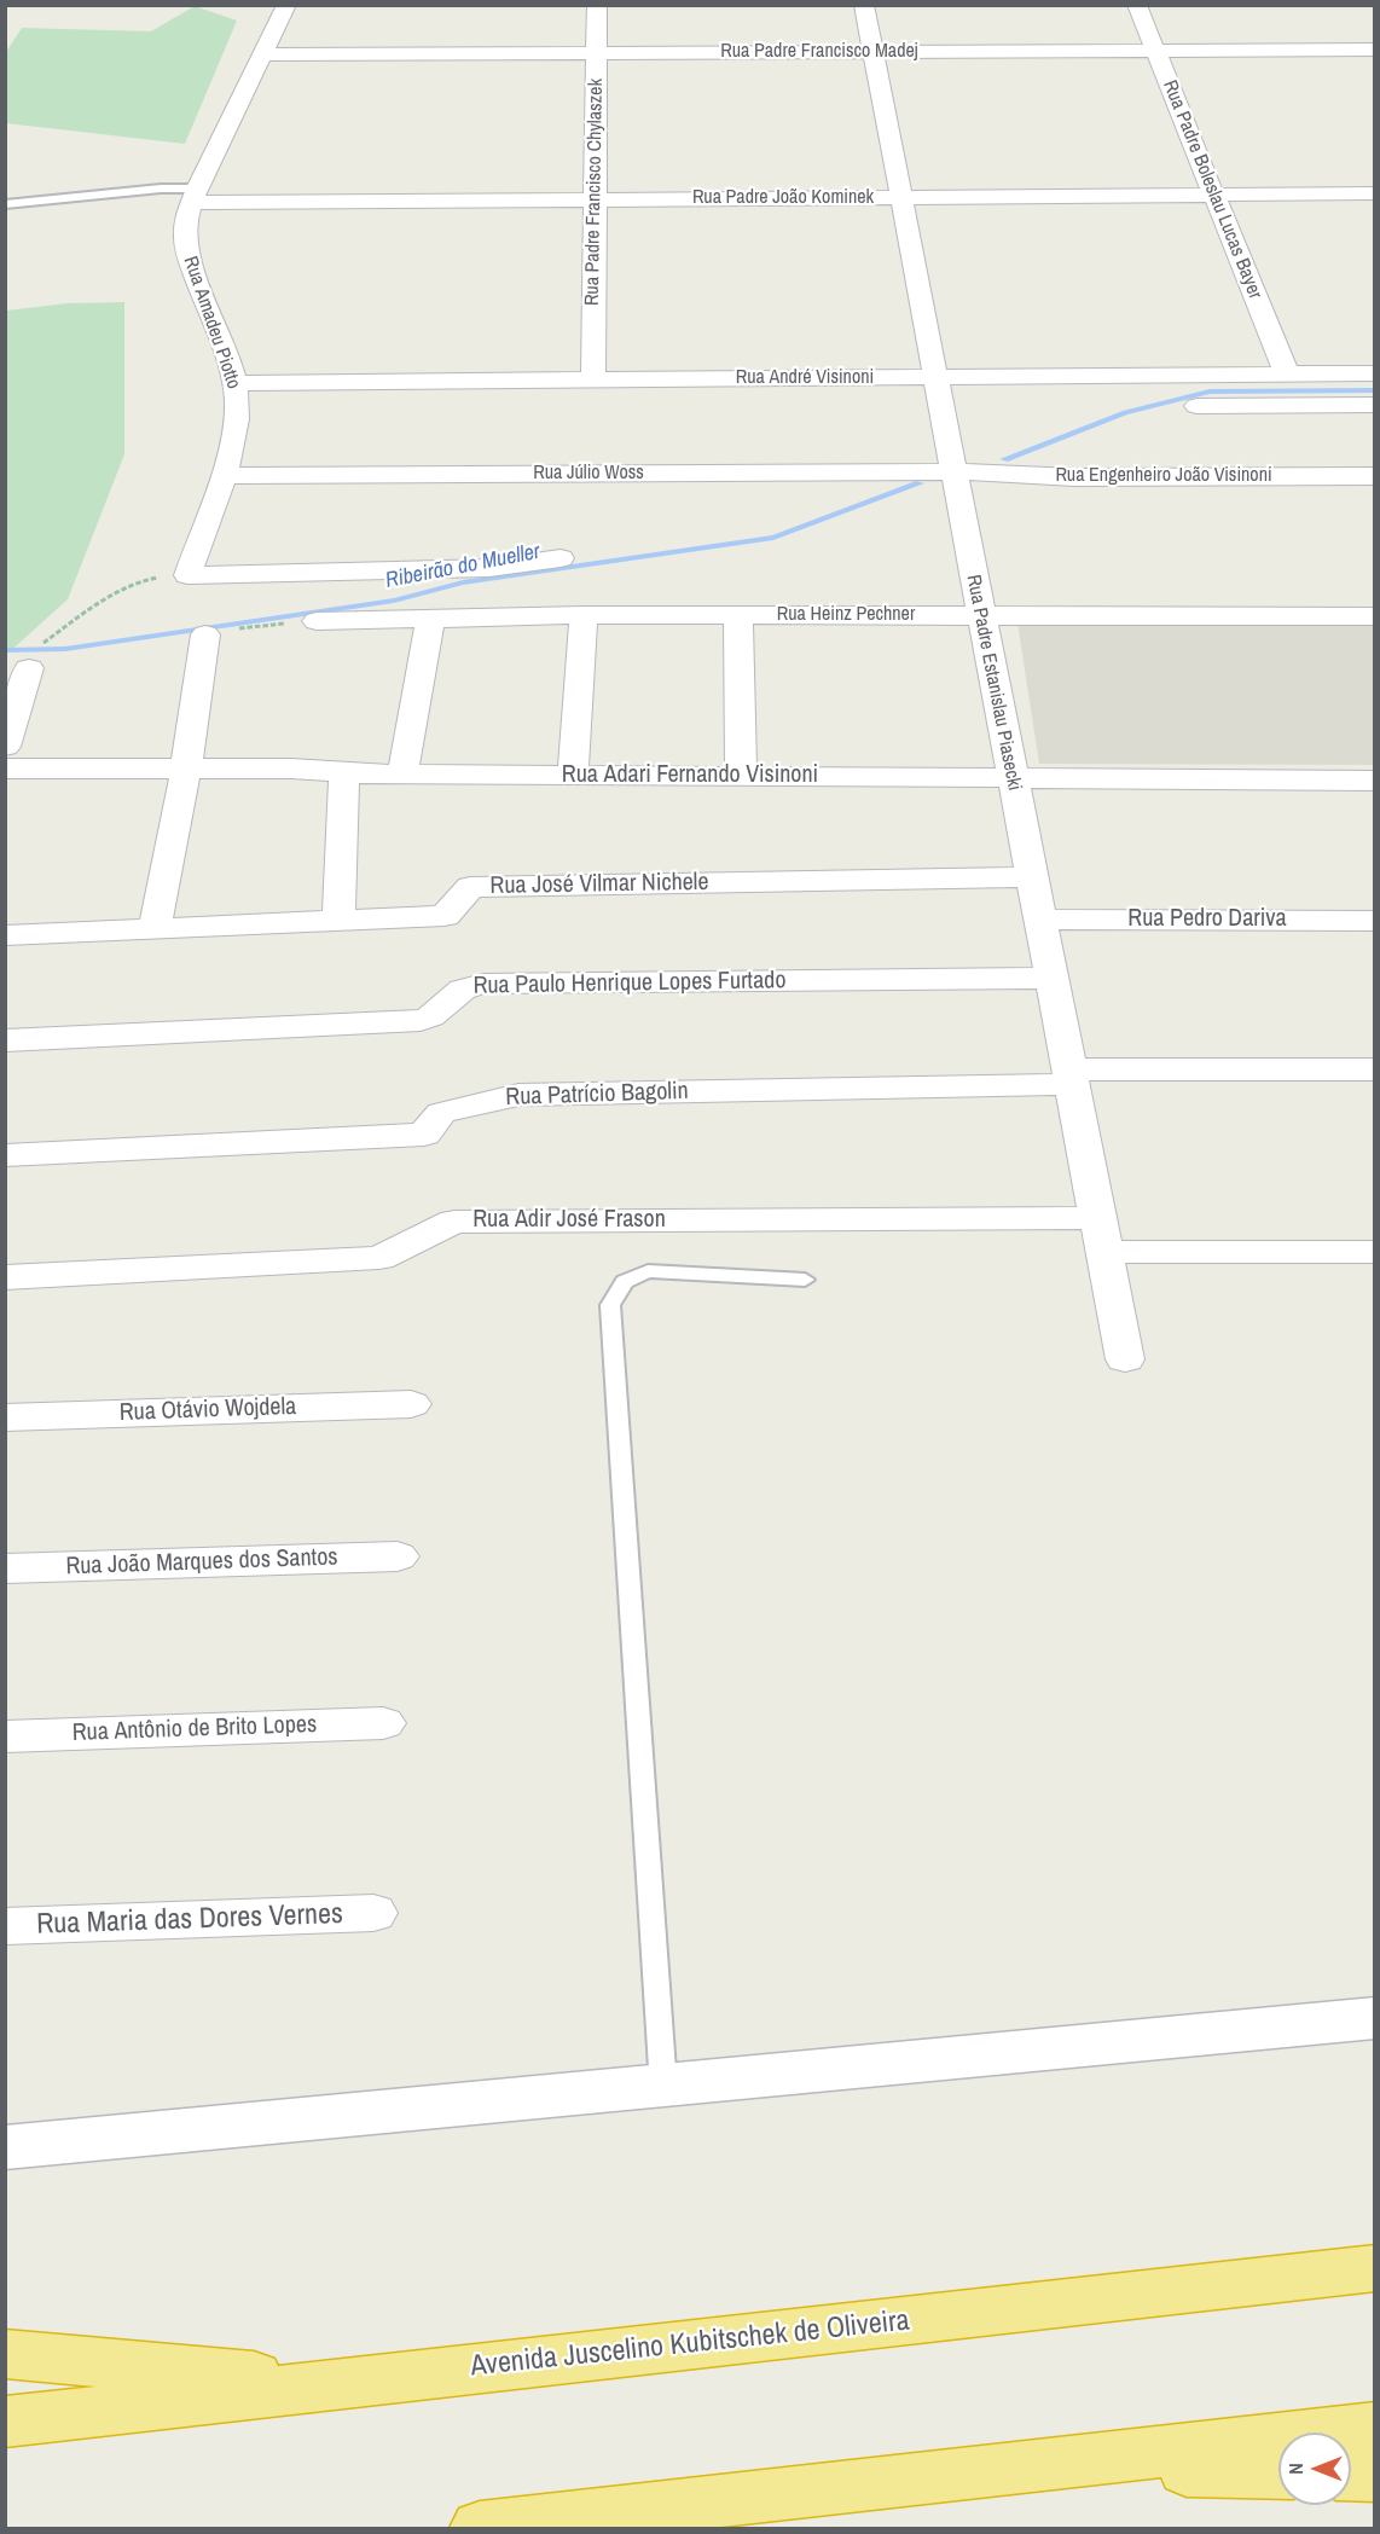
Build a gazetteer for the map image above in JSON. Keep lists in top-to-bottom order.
{
  "streets": {
    "highway": ["Avenida Juscelino Kubitschek de Oliveira"],
    "street": [
      "Rua Padre Francisco Madej",
      "Rua Padre Boleslau Lucas Bayer",
      "Rua Padre Francisco Chylaszek",
      "Rua Padre João Kominek",
      "Rua Amadeu Piotto",
      "Rua André Visinoni",
      "Rua Júlio Woss",
      "Rua Engenheiro João Visinoni",
      "Rua Heinz Pechner",
      "Rua Padre Estanislau Piasecki",
      "Rua Adari Fernando Visinoni",
      "Rua José Vilmar Nichele",
      "Rua Pedro Dariva",
      "Rua Paulo Henrique Lopes Furtado",
      "Rua Patrício Bagolin",
      "Rua Adir José Frason",
      "Rua Otávio Wojdela",
      "Rua João Marques dos Santos",
      "Rua Antônio de Brito Lopes",
      "Rua Maria das Dores Vernes"
    ]
  },
  "crossings": [
    ["Rua Padre Francisco Madej", "Rua Padre Boleslau Lucas Bayer"],
    ["Rua Padre Francisco Madej", "Rua Padre Francisco Chylaszek"],
    ["Rua Padre Francisco Madej", "Rua Amadeu Piotto"],
    ["Rua Padre Francisco Madej", "Rua Padre Estanislau Piasecki"],
    ["Rua Padre Boleslau Lucas Bayer", "Rua Padre João Kominek"],
    ["Rua Padre Boleslau Lucas Bayer", "Rua André Visinoni"],
    ["Rua Padre Francisco Chylaszek", "Rua Padre João Kominek"],
    ["Rua Padre Francisco Chylaszek", "Rua André Visinoni"],
    ["Rua Padre João Kominek", "Rua Amadeu Piotto"],
    ["Rua Padre João Kominek", "Rua Padre Estanislau Piasecki"],
    ["Rua Amadeu Piotto", "Rua André Visinoni"],
    ["Rua Amadeu Piotto", "Rua Júlio Woss"],
    ["Rua André Visinoni", "Rua Padre Estanislau Piasecki"],
    ["Rua Júlio Woss", "Rua Engenheiro João Visinoni"],
    ["Rua Júlio Woss", "Rua Padre Estanislau Piasecki"],
    ["Rua Engenheiro João Visinoni", "Rua Padre Estanislau Piasecki"],
    ["Rua Heinz Pechner", "Rua Padre Estanislau Piasecki"],
    ["Rua Padre Estanislau Piasecki", "Rua Adari Fernando Visinoni"],
    ["Rua Padre Estanislau Piasecki", "Rua José Vilmar Nichele"],
    ["Rua Padre Estanislau Piasecki", "Rua Pedro Dariva"],
    ["Rua Padre Estanislau Piasecki", "Rua Paulo Henrique Lopes Furtado"],
    ["Rua Padre Estanislau Piasecki", "Rua Patrício Bagolin"],
    ["Rua Padre Estanislau Piasecki", "Rua Adir José Frason"]
  ],
  "water": ["Ribeirão do Mueller"],
  "north": "left"
}
